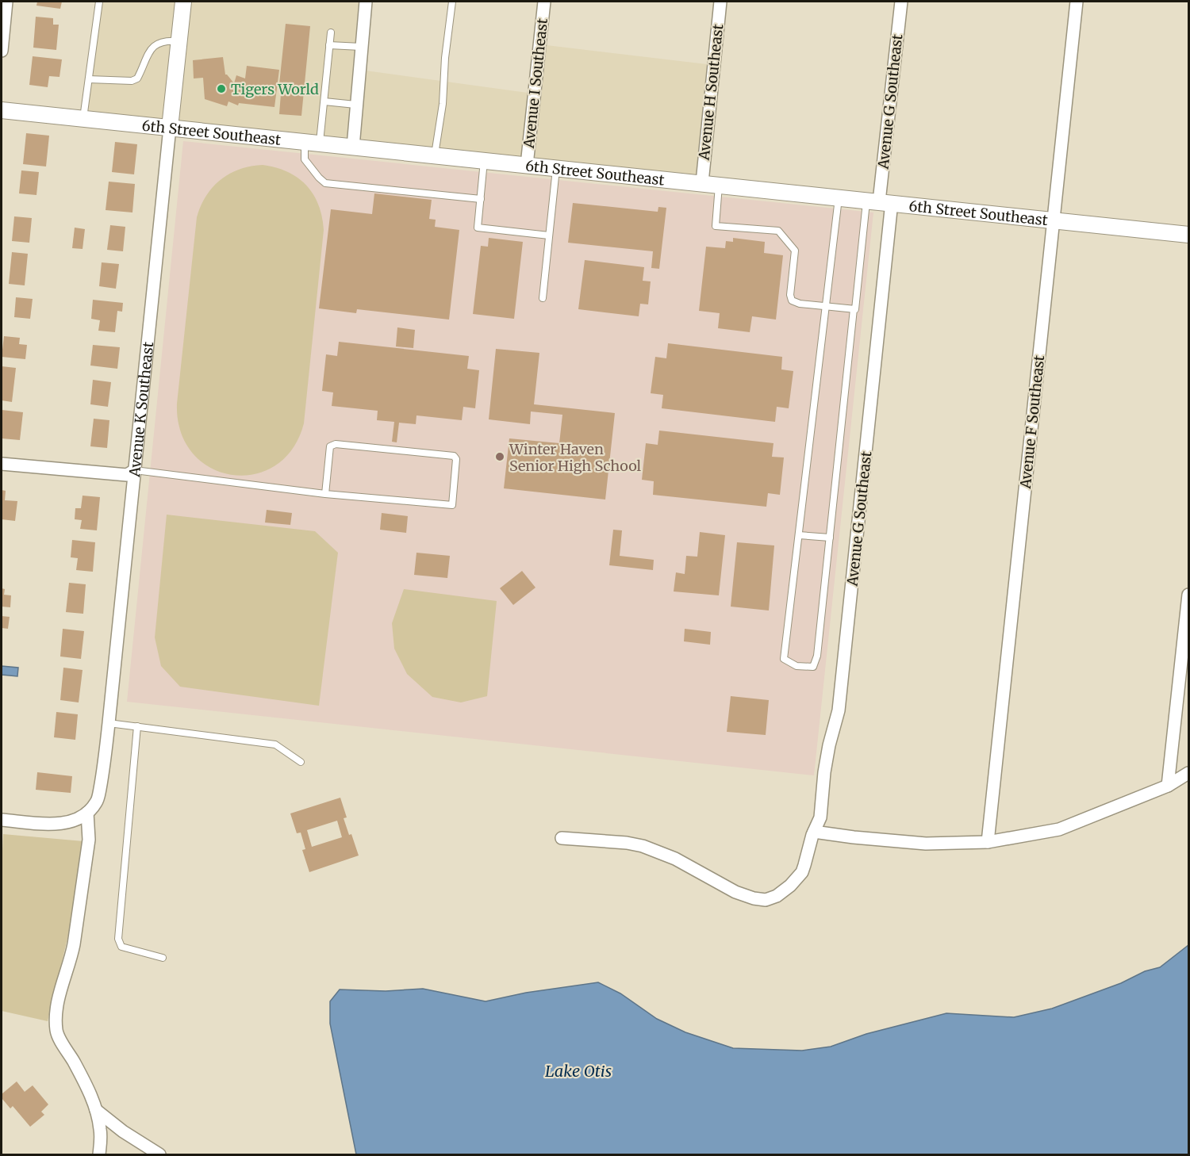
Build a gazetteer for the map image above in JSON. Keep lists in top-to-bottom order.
{
  "streets": {
    "street": [
      "Avenue I Southeast",
      "Avenue H Southeast",
      "Avenue G Southeast",
      "6th Street Southeast",
      "Avenue K Southeast",
      "Avenue F Southeast"
    ]
  },
  "crossings": [
    ["Avenue I Southeast", "6th Street Southeast"],
    ["Avenue H Southeast", "6th Street Southeast"],
    ["Avenue G Southeast", "6th Street Southeast"],
    ["6th Street Southeast", "Avenue K Southeast"],
    ["6th Street Southeast", "Avenue F Southeast"]
  ],
  "water": ["Lake Otis"],
  "places": ["Tigers World", "Winter Haven Senior High School"]
}
